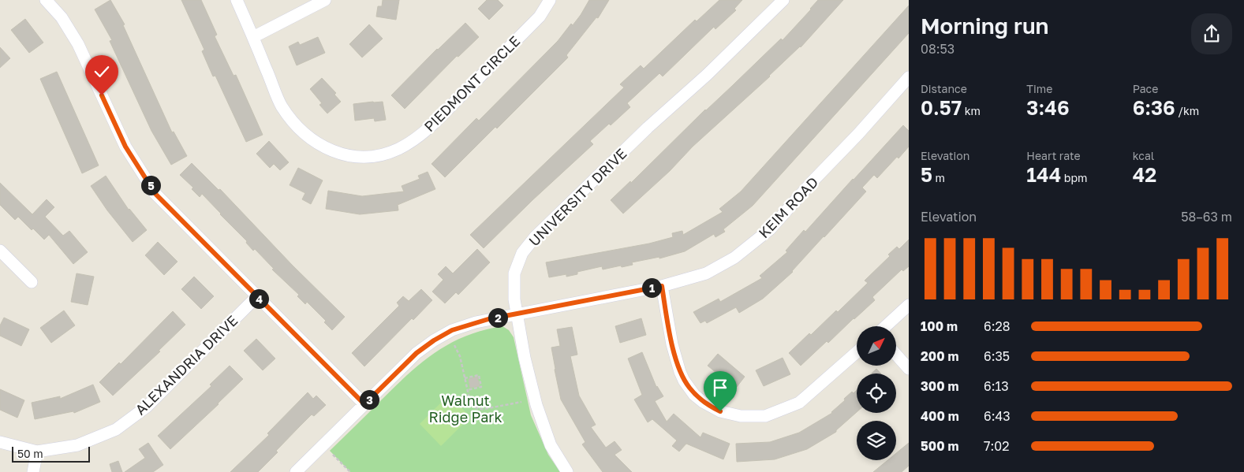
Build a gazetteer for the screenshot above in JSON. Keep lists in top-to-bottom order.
{
  "streets": {
    "street": [
      "PIEDMONT CIRCLE",
      "UNIVERSITY DRIVE",
      "KEIM ROAD",
      "ALEXANDRIA DRIVE"
    ]
  },
  "crossings": [
    ["UNIVERSITY DRIVE", "KEIM ROAD"]
  ],
  "parks": ["Walnut Ridge Park"],
  "scale_bar": "50 m",
  "north": "top right",
  "page": {
    "heading": ["Morning run", "08:53"],
    "stats": [
      ["Distance", "0.57 km"],
      ["Time", "3:46"],
      ["Pace", "6:36 /km"],
      ["Elevation", "5 m"],
      ["Heart rate", "144 bpm"],
      ["kcal", "42"]
    ],
    "pins": [
      "5",
      "1",
      "4",
      "2",
      "3"
    ],
    "chart": ["Elevation", "58–63 m"],
    "list": [
      {
        "name": "100 m",
        "note": "6:28"
      },
      {
        "name": "200 m",
        "note": "6:35"
      },
      {
        "name": "300 m",
        "note": "6:13"
      },
      {
        "name": "400 m",
        "note": "6:43"
      },
      {
        "name": "500 m",
        "note": "7:02"
      }
    ],
    "scale": "50 m"
  }
}
